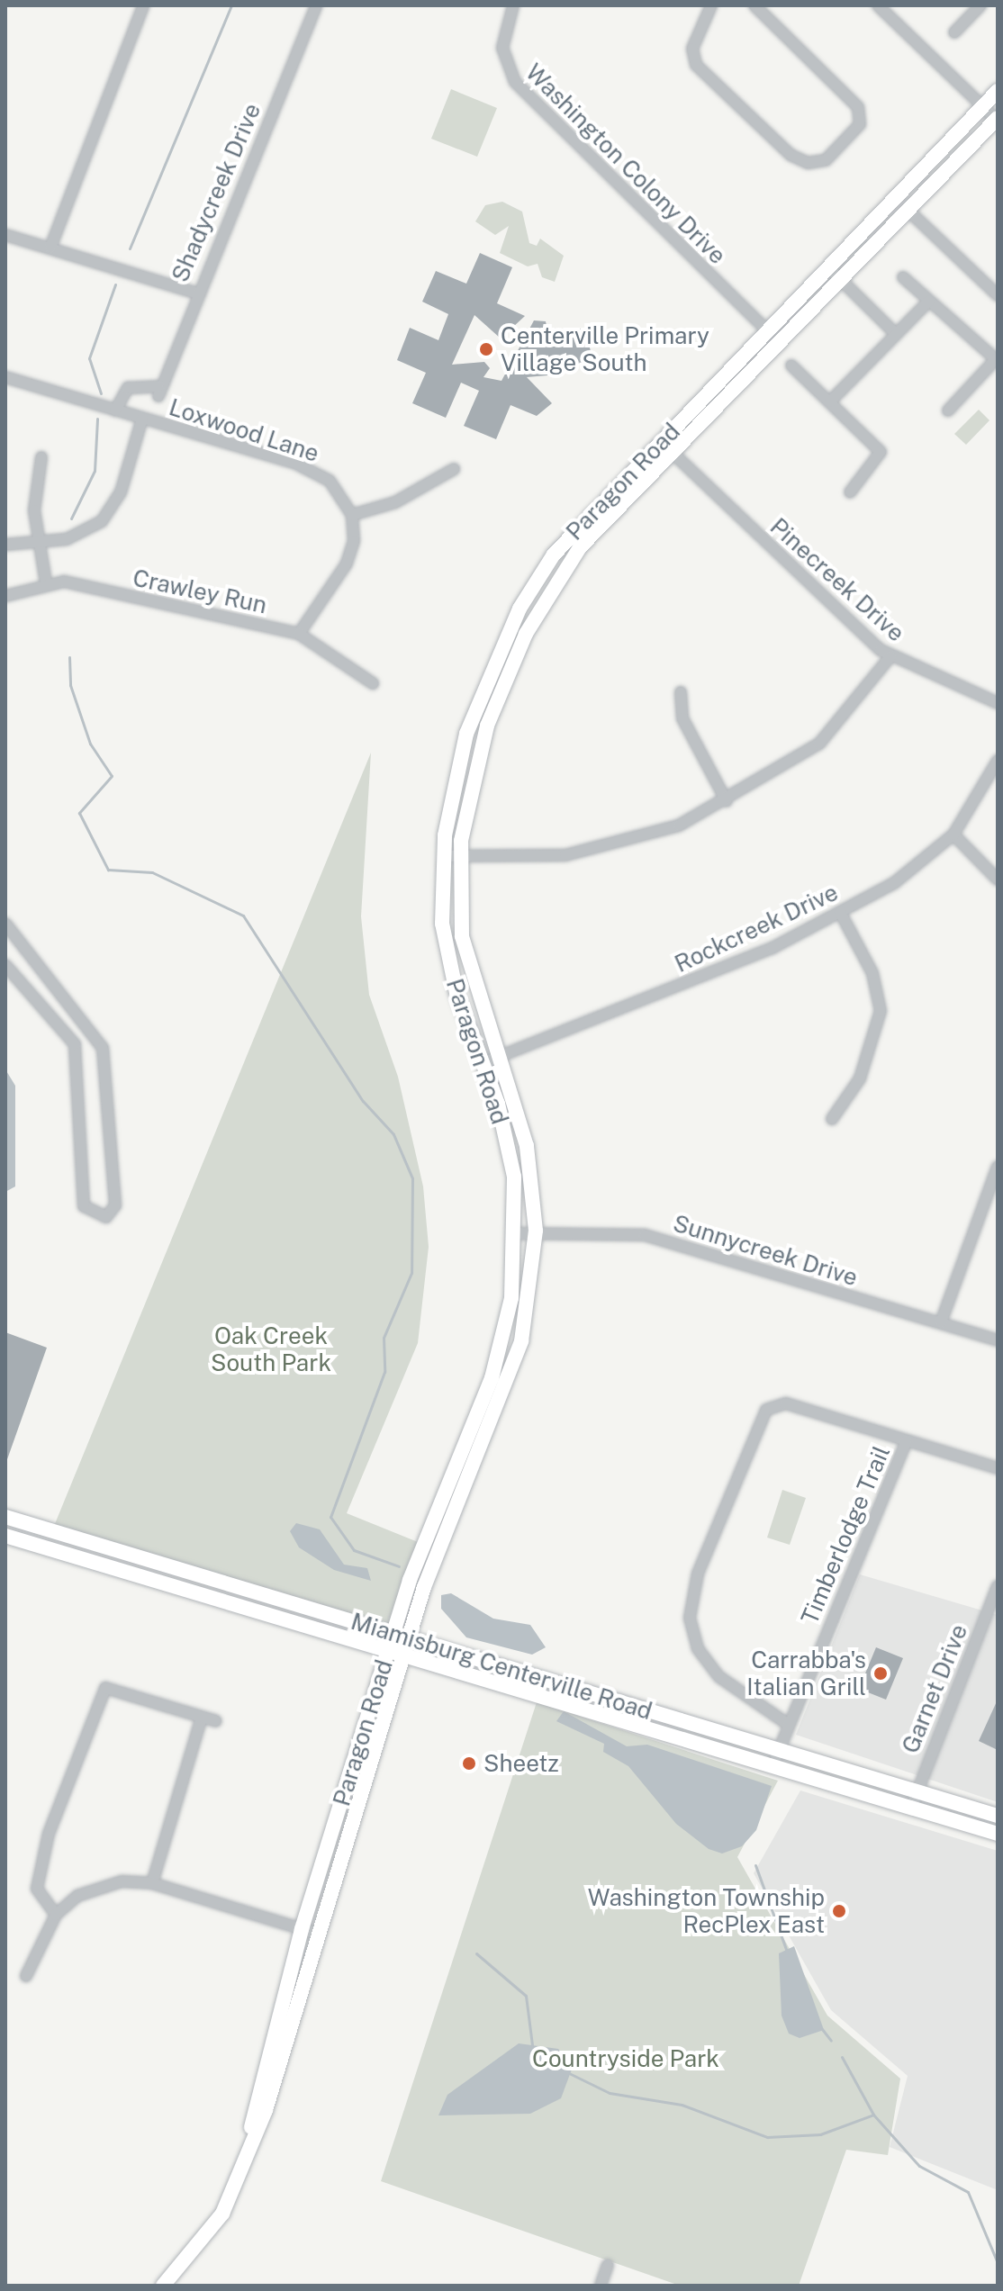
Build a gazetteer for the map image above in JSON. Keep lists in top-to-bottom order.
{
  "streets": {
    "street": [
      "Washington Colony Drive",
      "Shadycreek Drive",
      "Loxwood Lane",
      "Paragon Road",
      "Pinecreek Drive",
      "Crawley Run",
      "Rockcreek Drive",
      "Sunnycreek Drive",
      "Timberlodge Trail",
      "Miamisburg Centerville Road",
      "Garnet Drive"
    ]
  },
  "crossings": [
    ["Washington Colony Drive", "Paragon Road"],
    ["Shadycreek Drive", "Loxwood Lane"],
    ["Paragon Road", "Pinecreek Drive"],
    ["Paragon Road", "Rockcreek Drive"],
    ["Paragon Road", "Sunnycreek Drive"],
    ["Paragon Road", "Miamisburg Centerville Road"],
    ["Timberlodge Trail", "Miamisburg Centerville Road"],
    ["Miamisburg Centerville Road", "Garnet Drive"]
  ],
  "parks": ["Oak Creek South Park", "Countryside Park"],
  "places": [
    "Centerville Primary Village South",
    "Carrabba's Italian Grill",
    "Sheetz",
    "Washington Township RecPlex East"
  ]
}
